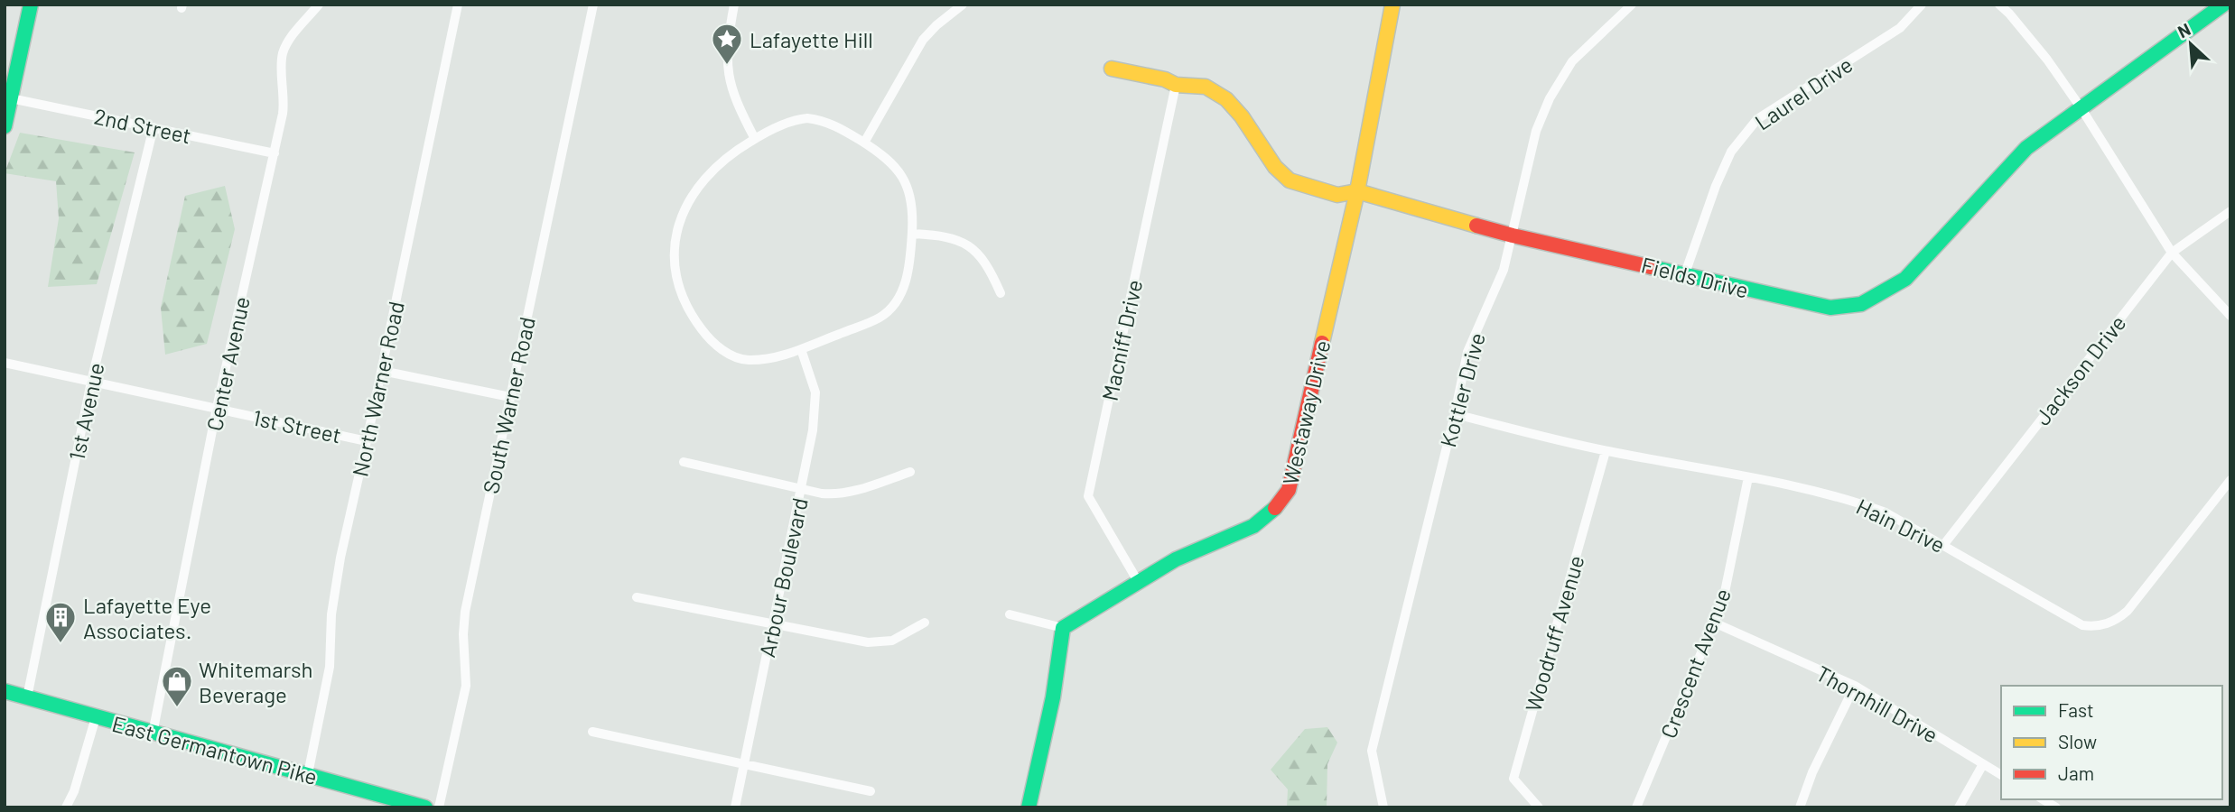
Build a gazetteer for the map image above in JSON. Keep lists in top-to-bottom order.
{
  "streets": {
    "street": [
      "Laurel Drive",
      "2nd Street",
      "Fields Drive",
      "Macniff Drive",
      "Center Avenue",
      "Jackson Drive",
      "North Warner Road",
      "Kottler Drive",
      "South Warner Road",
      "1st Avenue",
      "Westaway Drive",
      "1st Street",
      "Hain Drive",
      "Arbour Boulevard",
      "Woodruff Avenue",
      "Crescent Avenue",
      "Thornhill Drive",
      "East Germantown Pike"
    ]
  },
  "crossings": [
    ["Laurel Drive", "Fields Drive"],
    ["2nd Street", "Center Avenue"],
    ["2nd Street", "1st Avenue"],
    ["Fields Drive", "Macniff Drive"],
    ["Fields Drive", "Kottler Drive"],
    ["Fields Drive", "Westaway Drive"],
    ["Macniff Drive", "Westaway Drive"],
    ["Center Avenue", "1st Street"],
    ["Center Avenue", "East Germantown Pike"],
    ["Jackson Drive", "Hain Drive"],
    ["North Warner Road", "1st Street"],
    ["North Warner Road", "East Germantown Pike"],
    ["Kottler Drive", "Hain Drive"],
    ["1st Avenue", "1st Street"],
    ["1st Avenue", "East Germantown Pike"],
    ["Hain Drive", "Woodruff Avenue"],
    ["Hain Drive", "Crescent Avenue"],
    ["Crescent Avenue", "Thornhill Drive"]
  ],
  "places": {
    "place": ["Lafayette Hill"],
    "building": ["Lafayette Eye Associates."],
    "shop": ["Whitemarsh Beverage"]
  },
  "legend": ["Fast", "Slow", "Jam"],
  "north": "top left"
}
